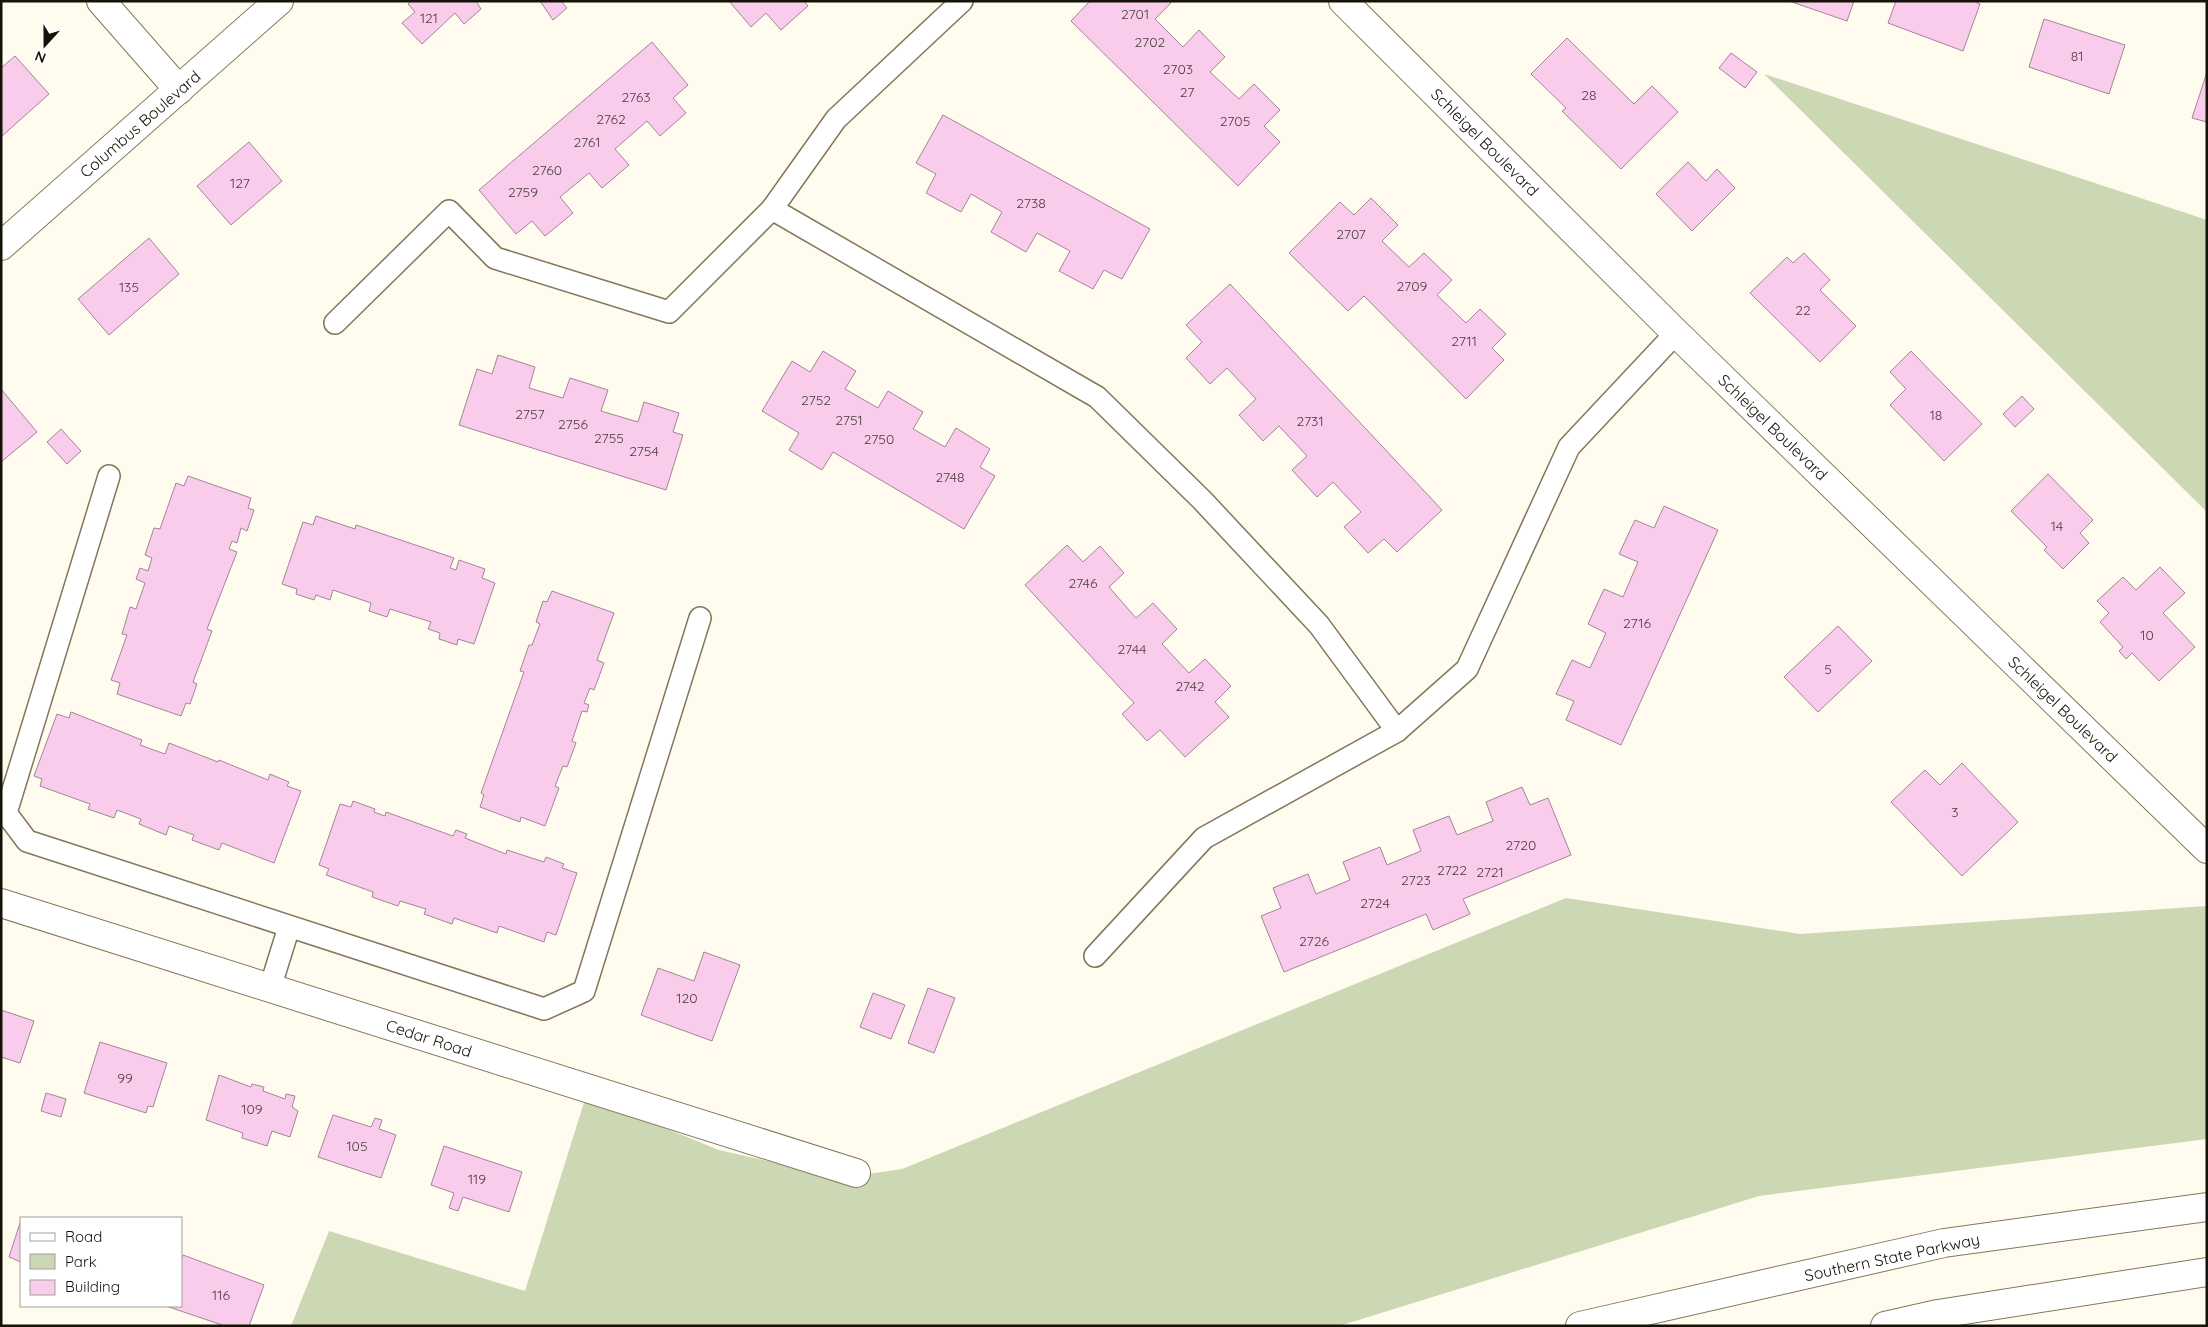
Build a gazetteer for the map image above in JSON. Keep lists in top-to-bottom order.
{
  "streets": {
    "main road": [
      "Columbus Boulevard",
      "Schleigel Boulevard",
      "Cedar Road",
      "Southern State Parkway"
    ]
  },
  "house_numbers": [
    "2701",
    "121",
    "2702",
    "81",
    "2703",
    "27",
    "28",
    "2763",
    "2762",
    "2705",
    "2761",
    "2760",
    "127",
    "2759",
    "2738",
    "2707",
    "2709",
    "135",
    "22",
    "2711",
    "2752",
    "2757",
    "18",
    "2751",
    "2731",
    "2756",
    "2755",
    "2750",
    "2754",
    "2748",
    "14",
    "2746",
    "2716",
    "10",
    "2744",
    "5",
    "2742",
    "3",
    "2720",
    "2722",
    "2721",
    "2723",
    "2724",
    "2726",
    "120",
    "99",
    "109",
    "105",
    "119",
    "116"
  ],
  "legend": ["Road", "Park", "Building"],
  "north": "bottom"
}
